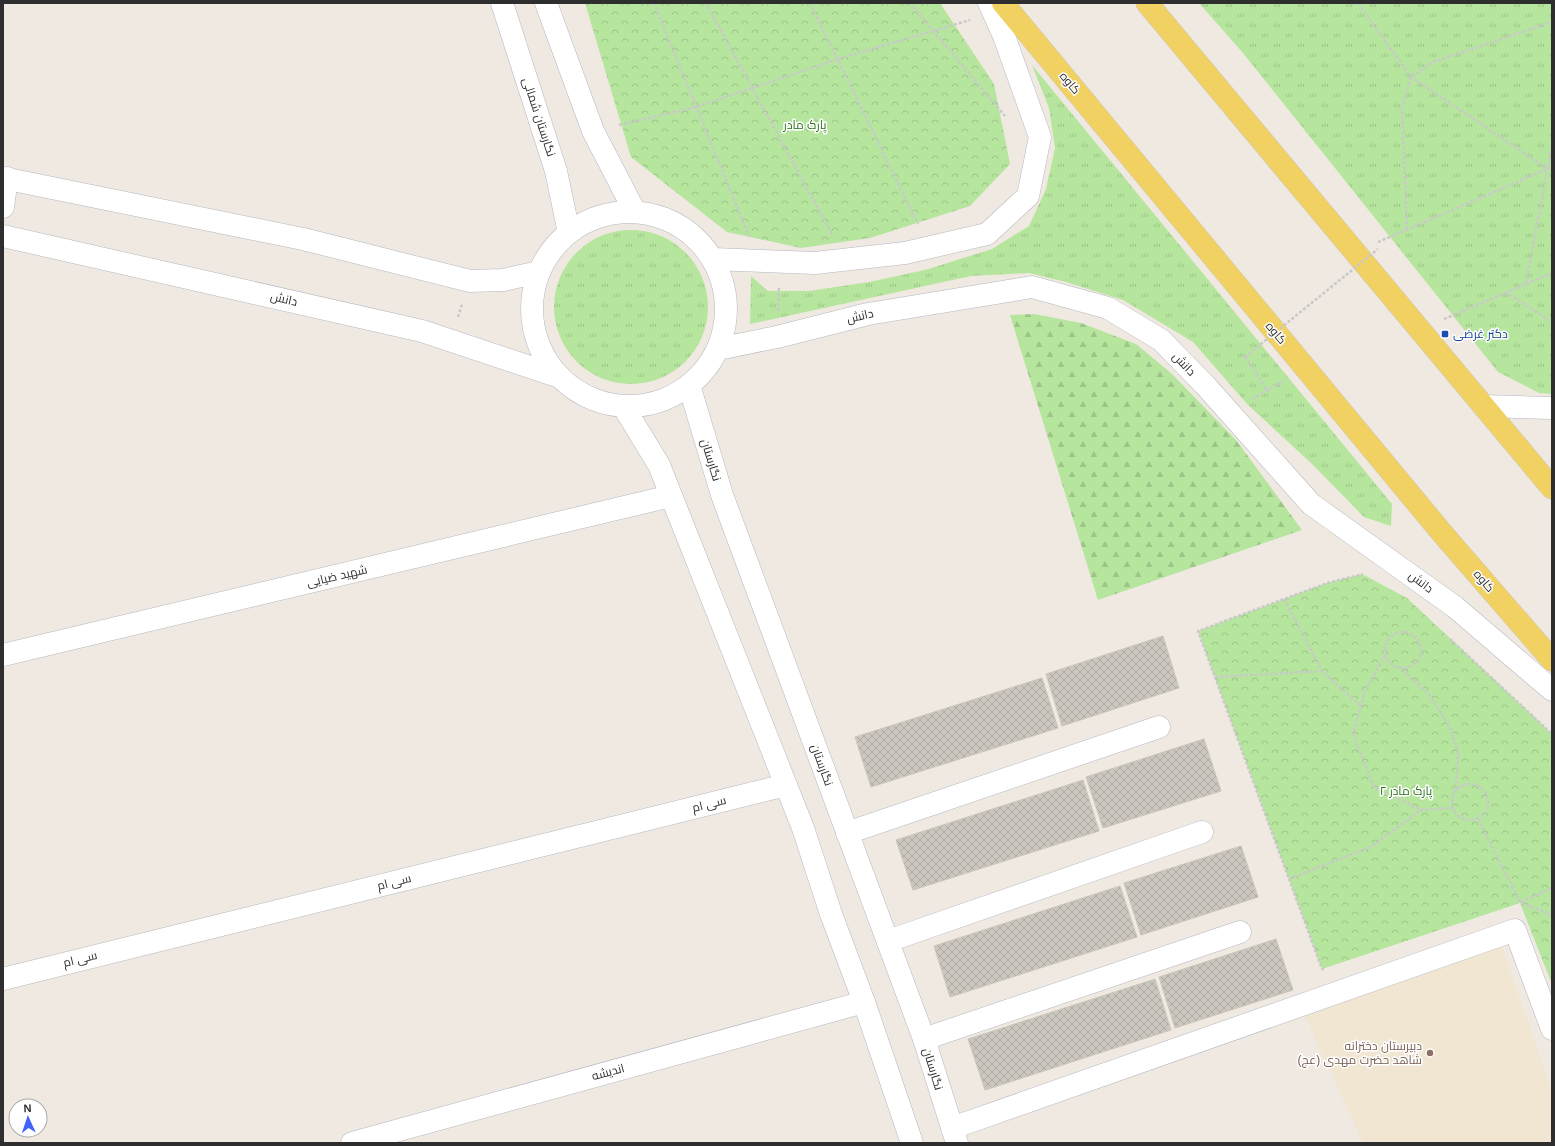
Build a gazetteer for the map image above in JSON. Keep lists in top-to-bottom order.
{
  "streets": {
    "main road": [
      "کاوه",
      "نگارستان شمالی",
      "دانش",
      "نگارستان",
      "شهید ضیایی",
      "سی ام",
      "اندیشه"
    ]
  },
  "parks": ["پارک مادر", "پارک مادر ۲"],
  "places": {
    "transit": ["دکتر غرضی"],
    "other": ["دبیرستان دخترانه شاهد حضرت مهدی (عج)"]
  },
  "north": "top"
}
